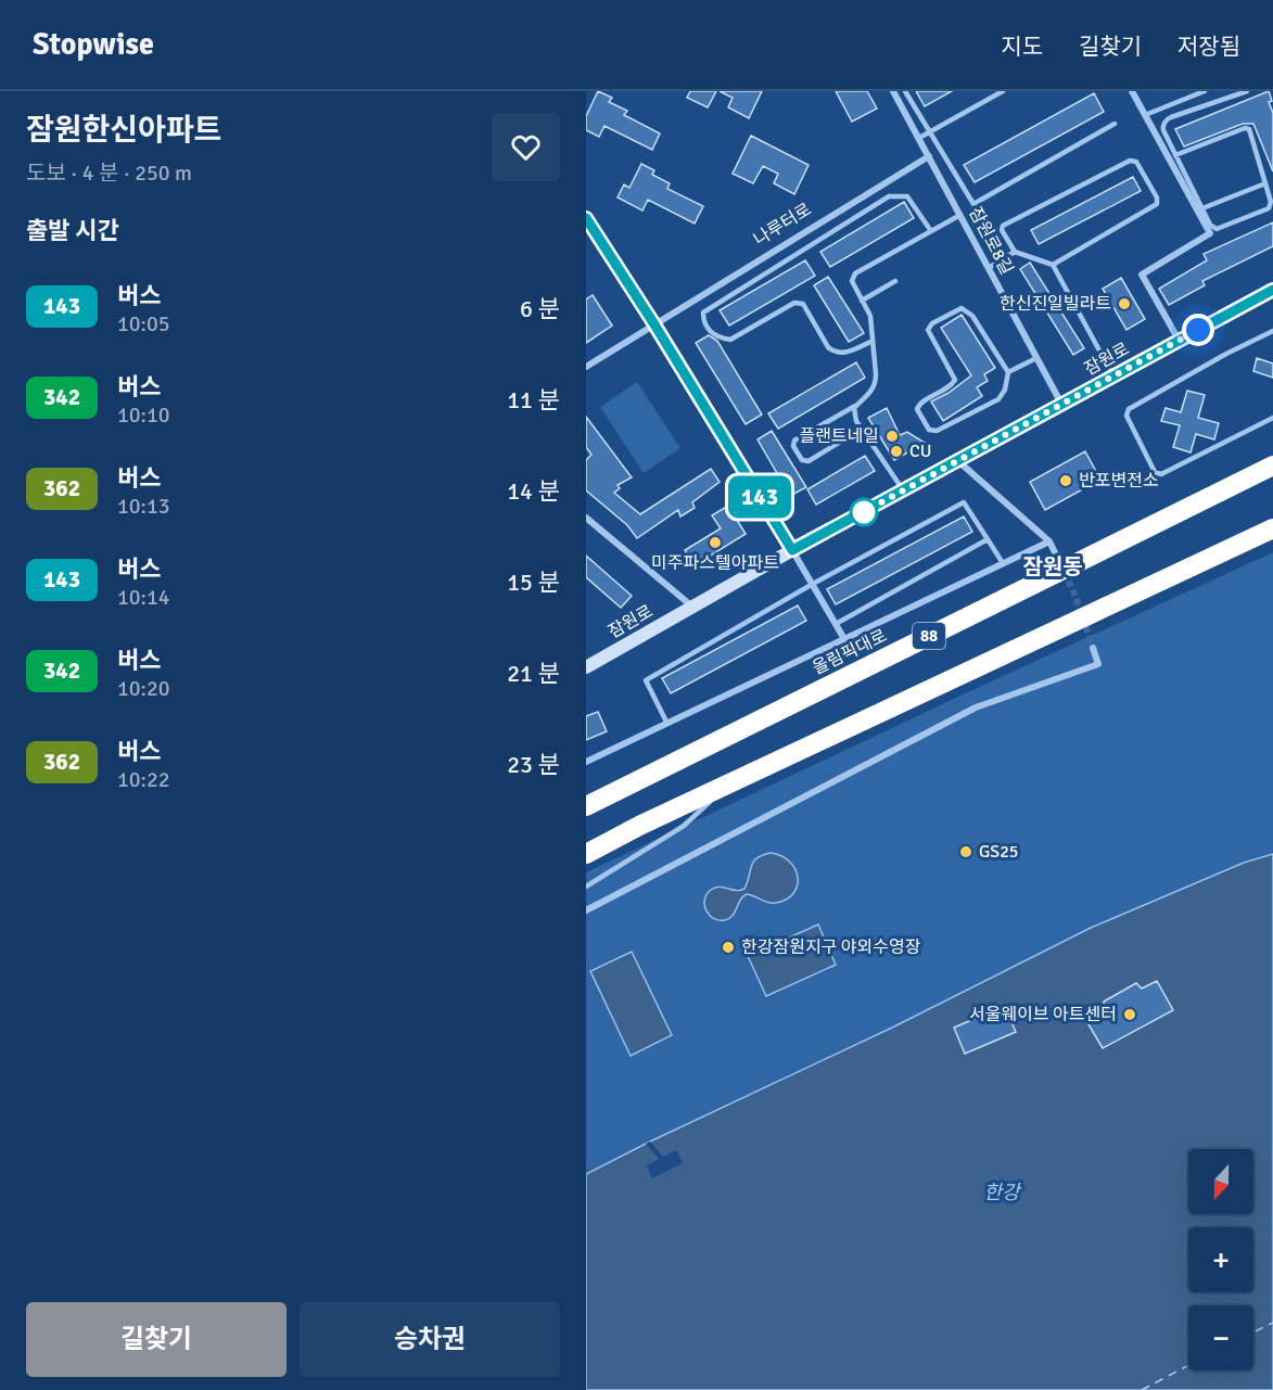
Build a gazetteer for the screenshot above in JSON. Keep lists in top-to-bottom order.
{
  "streets": {
    "highway": ["88", "올림픽대로"],
    "main road": ["잠원로"],
    "street": ["나루터로", "잠원로8길"]
  },
  "crossings": [
    ["나루터로", "잠원로8길"],
    ["잠원로8길", "잠원로"]
  ],
  "districts": ["잠원동"],
  "water": ["한강"],
  "places": [
    "한신진일빌라트",
    "플랜트네일",
    "CU",
    "반포변전소",
    "미주파스텔아파트",
    "GS25",
    "한강잠원지구 야외수영장",
    "서울웨이브 아트센터"
  ],
  "lines": ["bus line 143"],
  "north": "bottom",
  "page": {
    "header": "Stopwise",
    "nav": ["지도", "길찾기", "저장됨"],
    "heading": [
      ["잠원한신아파트", "도보 · 4 분 · 250 m"],
      "출발 시간"
    ],
    "on_map": "143",
    "list": [
      {
        "mark": "143",
        "name": "버스",
        "note": "10:05",
        "value": "6 분"
      },
      {
        "mark": "342",
        "name": "버스",
        "note": "10:10",
        "value": "11 분"
      },
      {
        "mark": "362",
        "name": "버스",
        "note": "10:13",
        "value": "14 분"
      },
      {
        "mark": "143",
        "name": "버스",
        "note": "10:14",
        "value": "15 분"
      },
      {
        "mark": "342",
        "name": "버스",
        "note": "10:20",
        "value": "21 분"
      },
      {
        "mark": "362",
        "name": "버스",
        "note": "10:22",
        "value": "23 분"
      }
    ],
    "map_buttons": ["+", "−"],
    "buttons": ["길찾기", "승차권"]
  }
}
